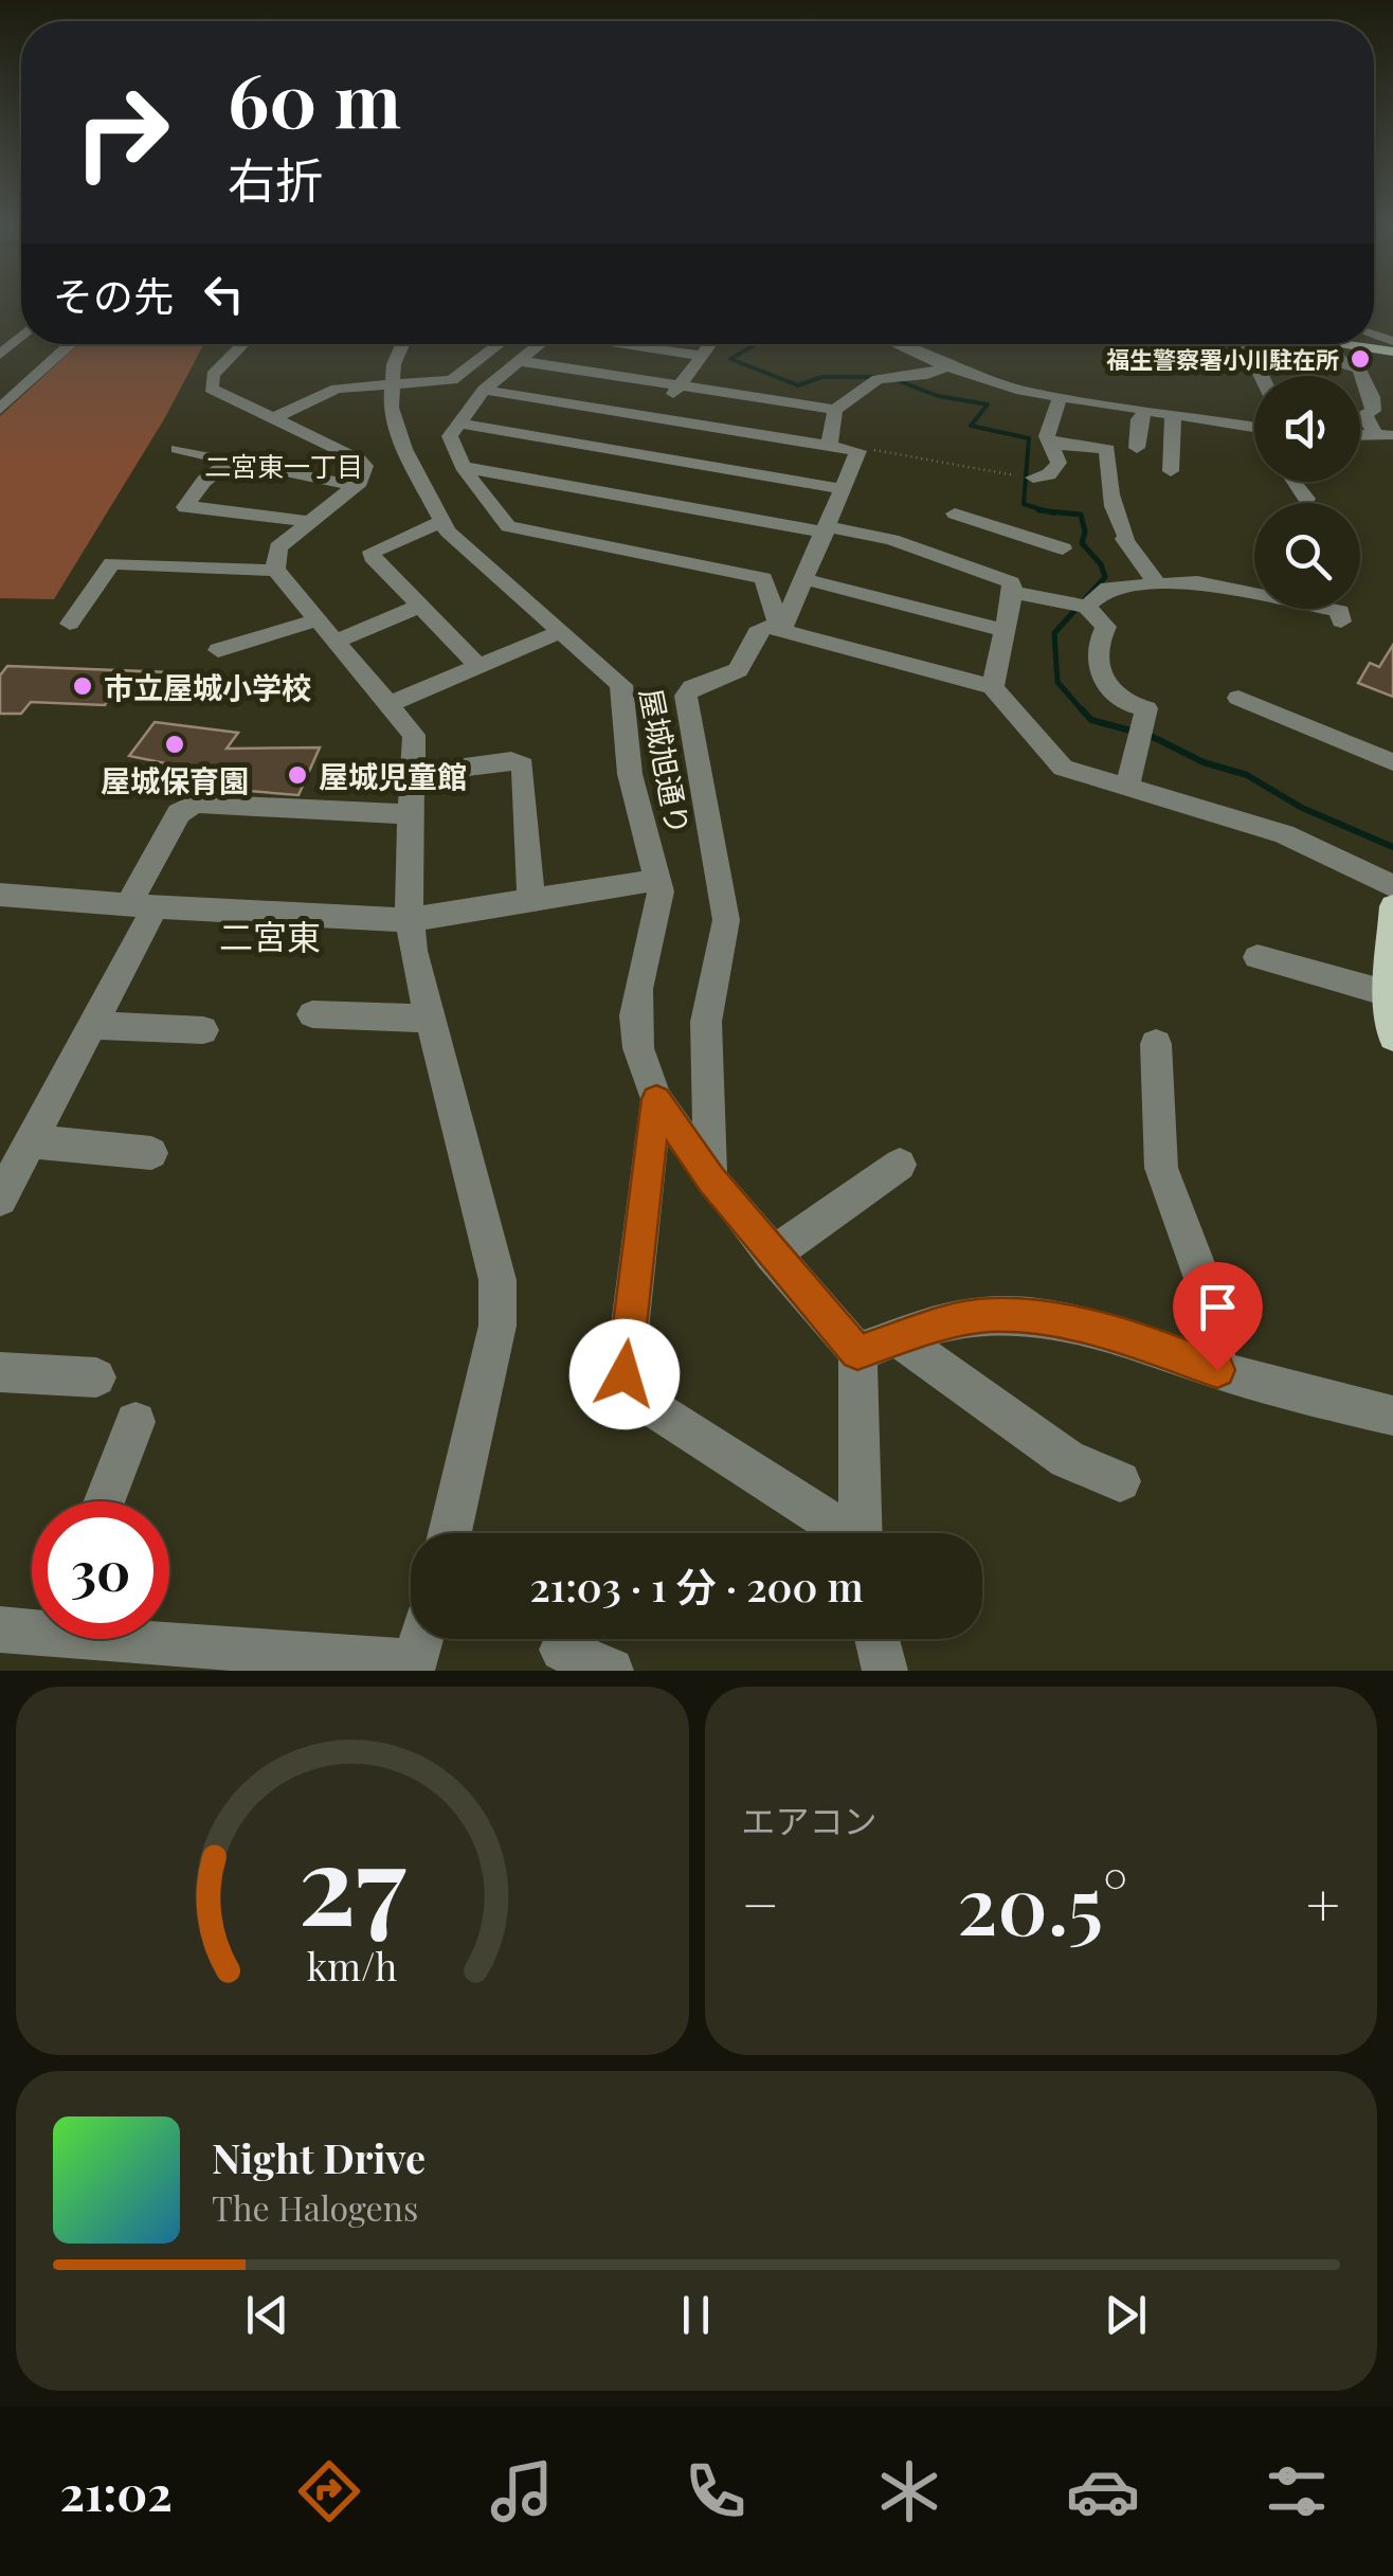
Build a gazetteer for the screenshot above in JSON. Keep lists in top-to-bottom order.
{
  "streets": {
    "street": ["屋城旭通り"]
  },
  "districts": ["二宮東一丁目", "二宮東"],
  "places": [
    "福生警察署小川駐在所",
    "市立屋城小学校",
    "屋城保育園",
    "屋城児童館"
  ],
  "page": {
    "turn": ["60 m", "右折"],
    "then": "その先",
    "limit": "30",
    "trip": "21:03 · 1 分 · 200 m",
    "tile": "エアコン",
    "heat": ["−", "20.5°", "+"],
    "song": ["Night Drive", "The Halogens"],
    "tabs": "21:02",
    "gauge": ["27", "km/h"]
  }
}
